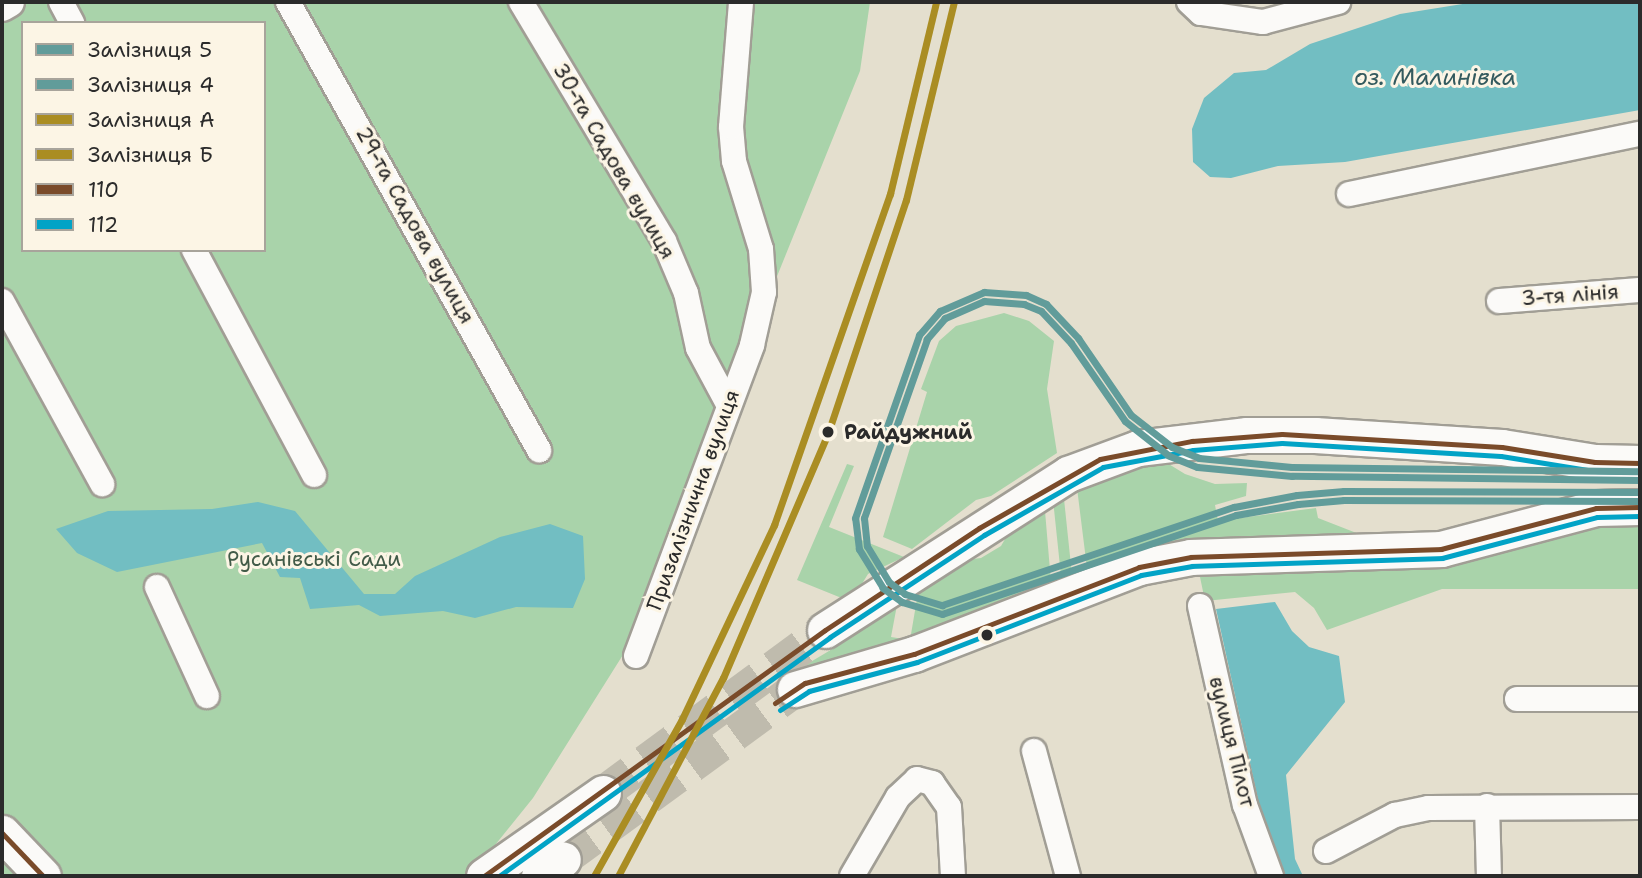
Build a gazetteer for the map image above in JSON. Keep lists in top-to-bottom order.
{
  "streets": {
    "street": [
      "30-та Садова вулиця",
      "29-та Садова вулиця",
      "3-тя лінія",
      "Призалізнична вулиця",
      "вулиця Пілот"
    ]
  },
  "crossings": [
    ["30-та Садова вулиця", "Призалізнична вулиця"]
  ],
  "water": ["оз. Малинівка"],
  "parks": ["Русанівські Сади"],
  "places": ["Райдужний"],
  "lines": [
    "rail line A",
    "rail line Б",
    "rail line 4",
    "rail line 5",
    "transit line 110",
    "transit line 112"
  ],
  "legend": [
    "Залізниця 5",
    "Залізниця 4",
    "Залізниця A",
    "Залізниця Б",
    "110",
    "112"
  ]
}
